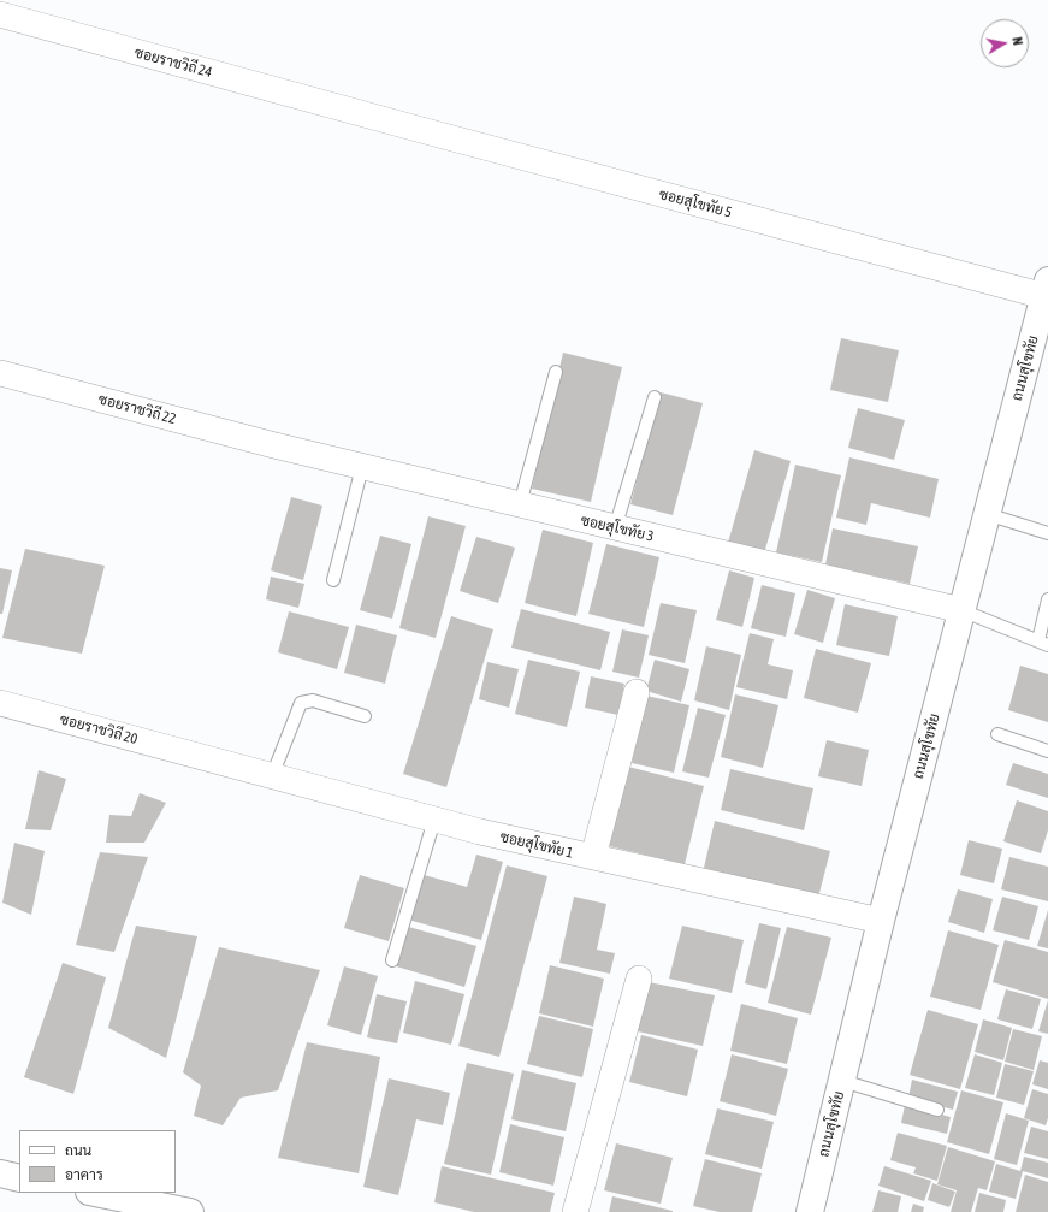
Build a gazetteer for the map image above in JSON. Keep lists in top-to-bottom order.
{
  "streets": {
    "street": [
      "ซอยราชวิถี 24",
      "ซอยสุโขทัย 5",
      "ถนนสุโขทัย",
      "ซอยราชวิถี 22",
      "ซอยสุโขทัย 3",
      "ซอยราชวิถี 20",
      "ซอยสุโขทัย 1"
    ]
  },
  "crossings": [
    ["ซอยราชวิถี 24", "ซอยสุโขทัย 5"],
    ["ซอยสุโขทัย 5", "ถนนสุโขทัย"],
    ["ถนนสุโขทัย", "ซอยสุโขทัย 3"],
    ["ถนนสุโขทัย", "ซอยสุโขทัย 1"],
    ["ซอยราชวิถี 22", "ซอยสุโขทัย 3"],
    ["ซอยราชวิถี 20", "ซอยสุโขทัย 1"]
  ],
  "legend": ["ถนน", "อาคาร"],
  "north": "right"
}
